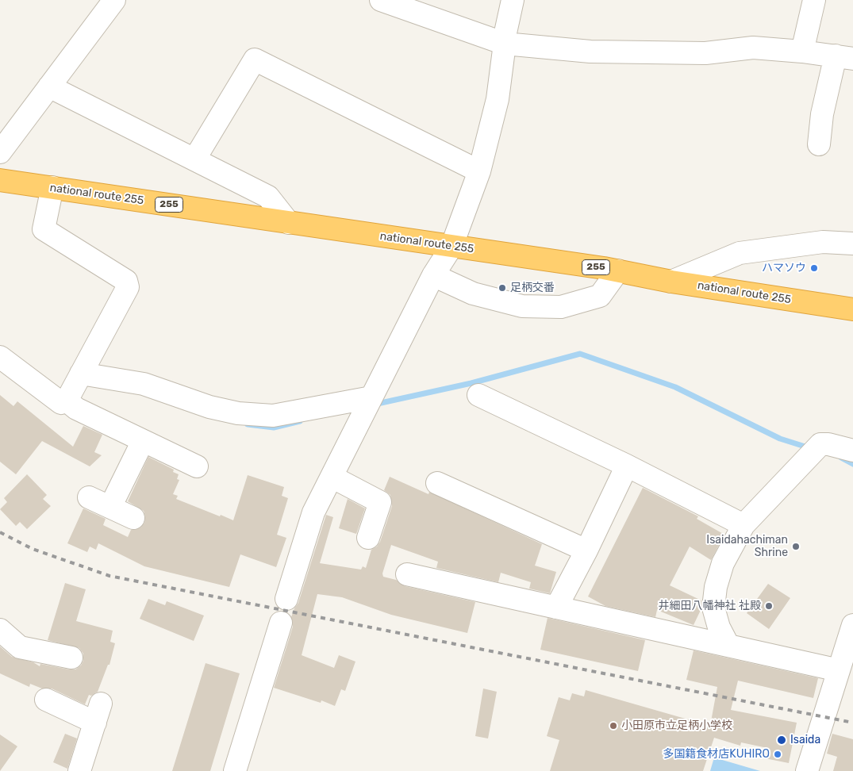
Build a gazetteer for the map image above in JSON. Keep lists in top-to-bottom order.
{
  "streets": {
    "highway": ["national route 255", "255"]
  },
  "places": [
    "ハマソウ",
    "足柄交番",
    "Isaidahachiman Shrine",
    "井細田八幡神社 社殿",
    "小田原市立足柄小学校",
    "Isaida",
    "多国籍食材店KUHIRO"
  ]
}
